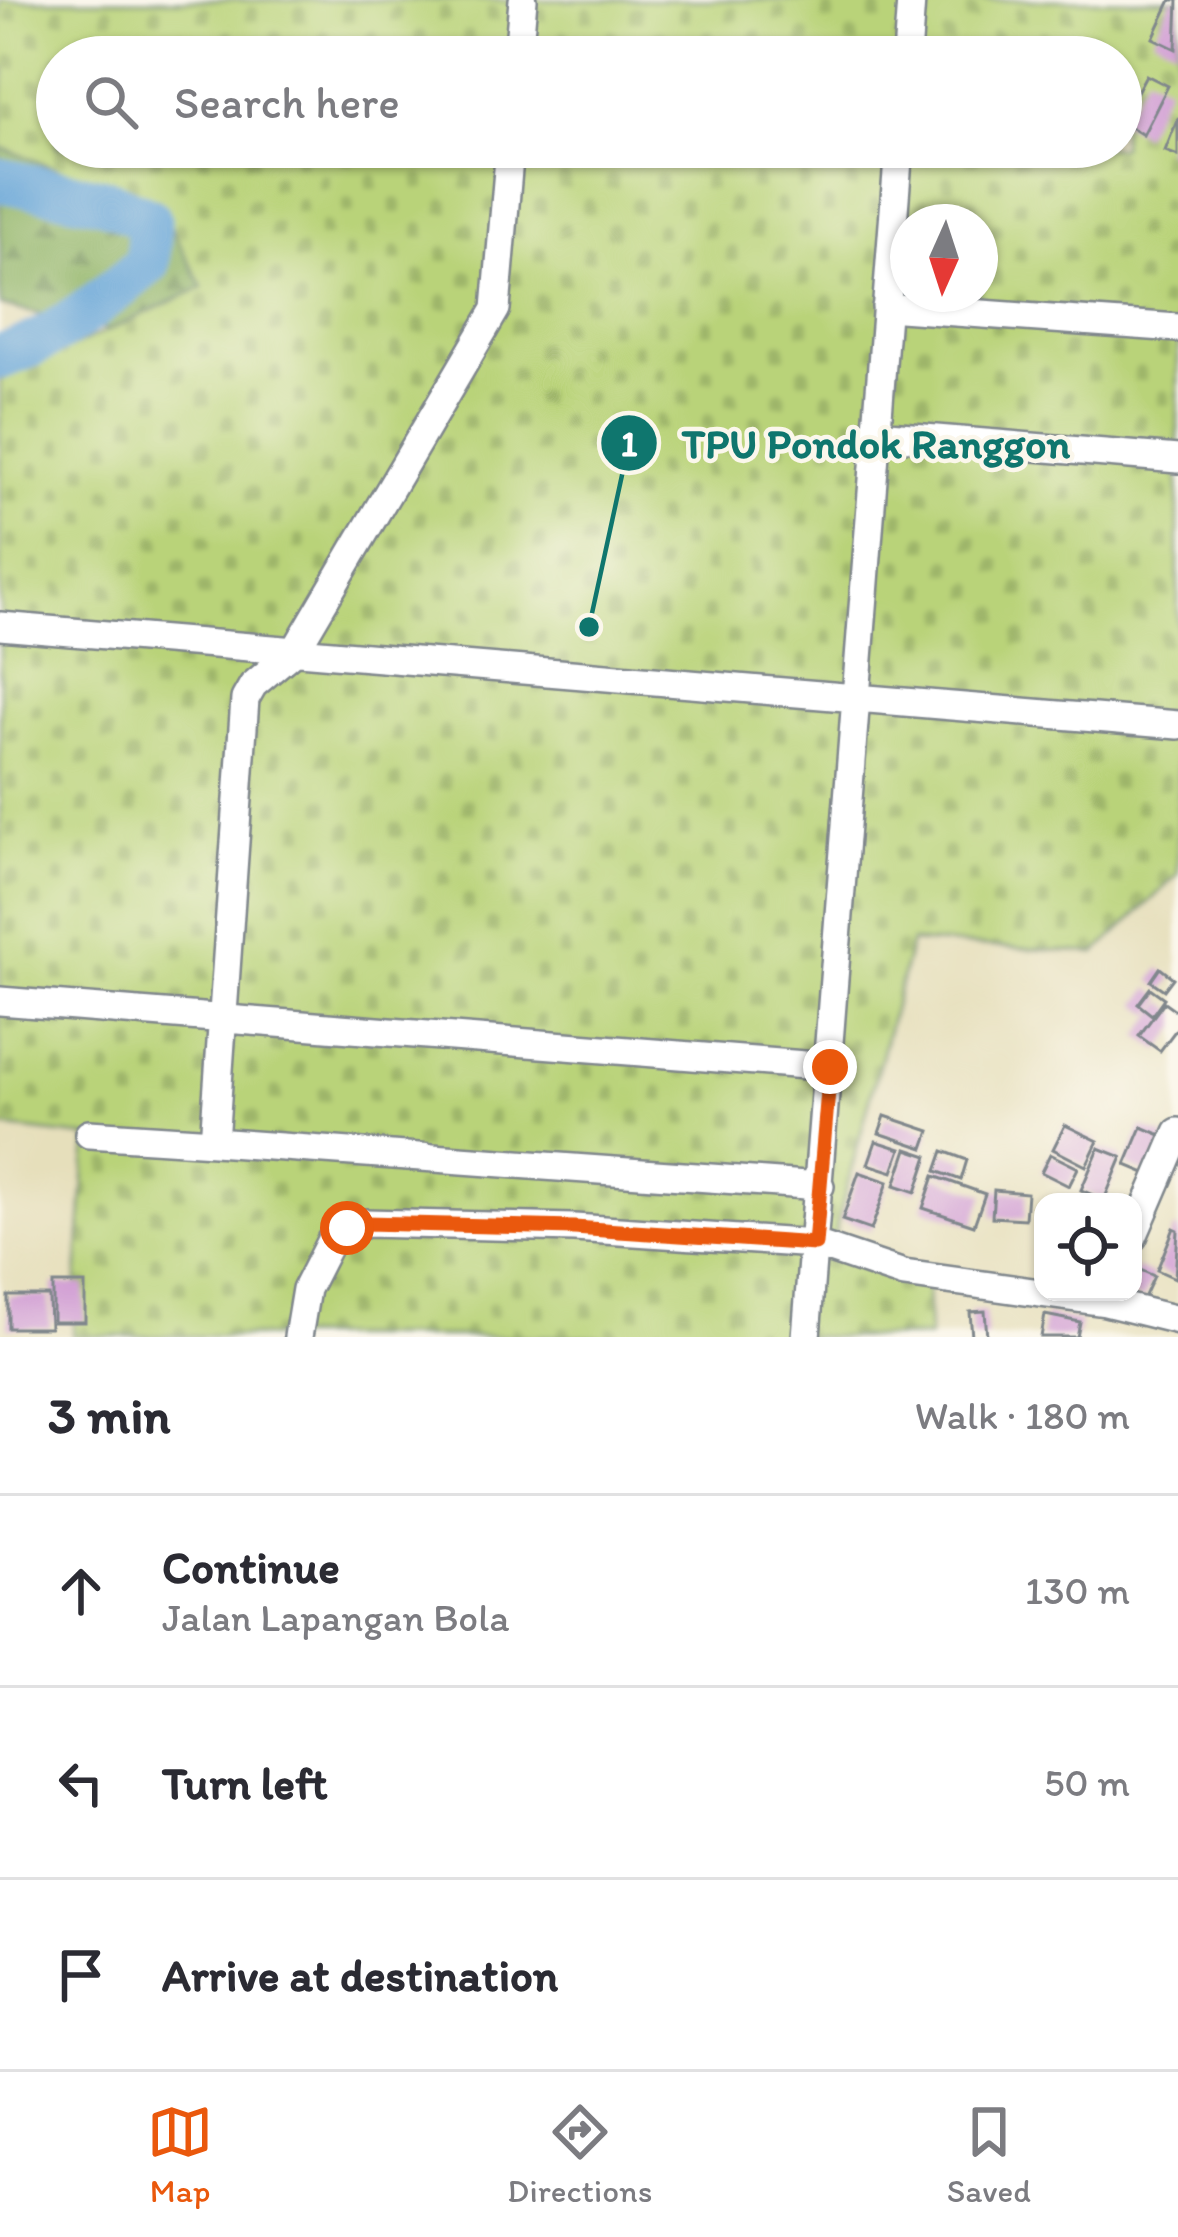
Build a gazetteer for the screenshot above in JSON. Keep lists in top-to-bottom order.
{
  "places": ["TPU Pondok Ranggon"],
  "north": "bottom",
  "page": {
    "search": "Search here",
    "heading": ["3 min", "Walk · 180 m"],
    "list": [
      ["Continue", "Jalan Lapangan Bola", "130 m"],
      ["Turn left", "50 m"],
      "Arrive at destination"
    ],
    "nav": ["Map", "Directions", "Saved"]
  }
}
